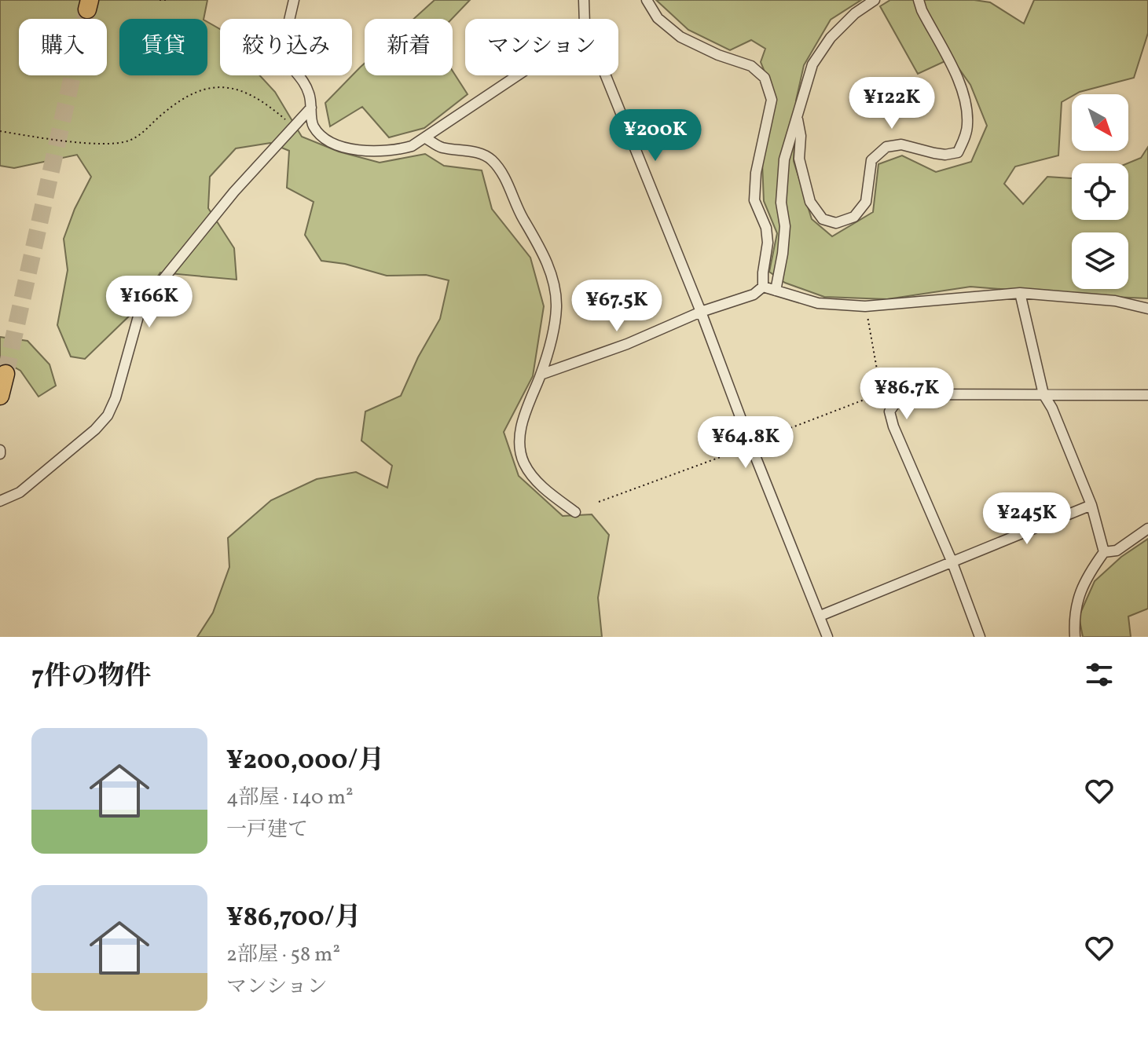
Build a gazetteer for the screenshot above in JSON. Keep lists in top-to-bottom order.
{
  "north": "bottom right",
  "page": {
    "chip": [
      "購入",
      "賃貸",
      "絞り込み",
      "新着",
      "マンション"
    ],
    "price": [
      "¥122K",
      "¥200K",
      "¥166K",
      "¥67.5K",
      "¥86.7K",
      "¥64.8K",
      "¥245K"
    ],
    "heading": "7件の物件",
    "list": [
      {
        "name": "¥200,000/月",
        "note": "4部屋 · 140 m² · 一戸建て"
      },
      {
        "name": "¥86,700/月",
        "note": "2部屋 · 58 m² · マンション"
      }
    ]
  }
}
